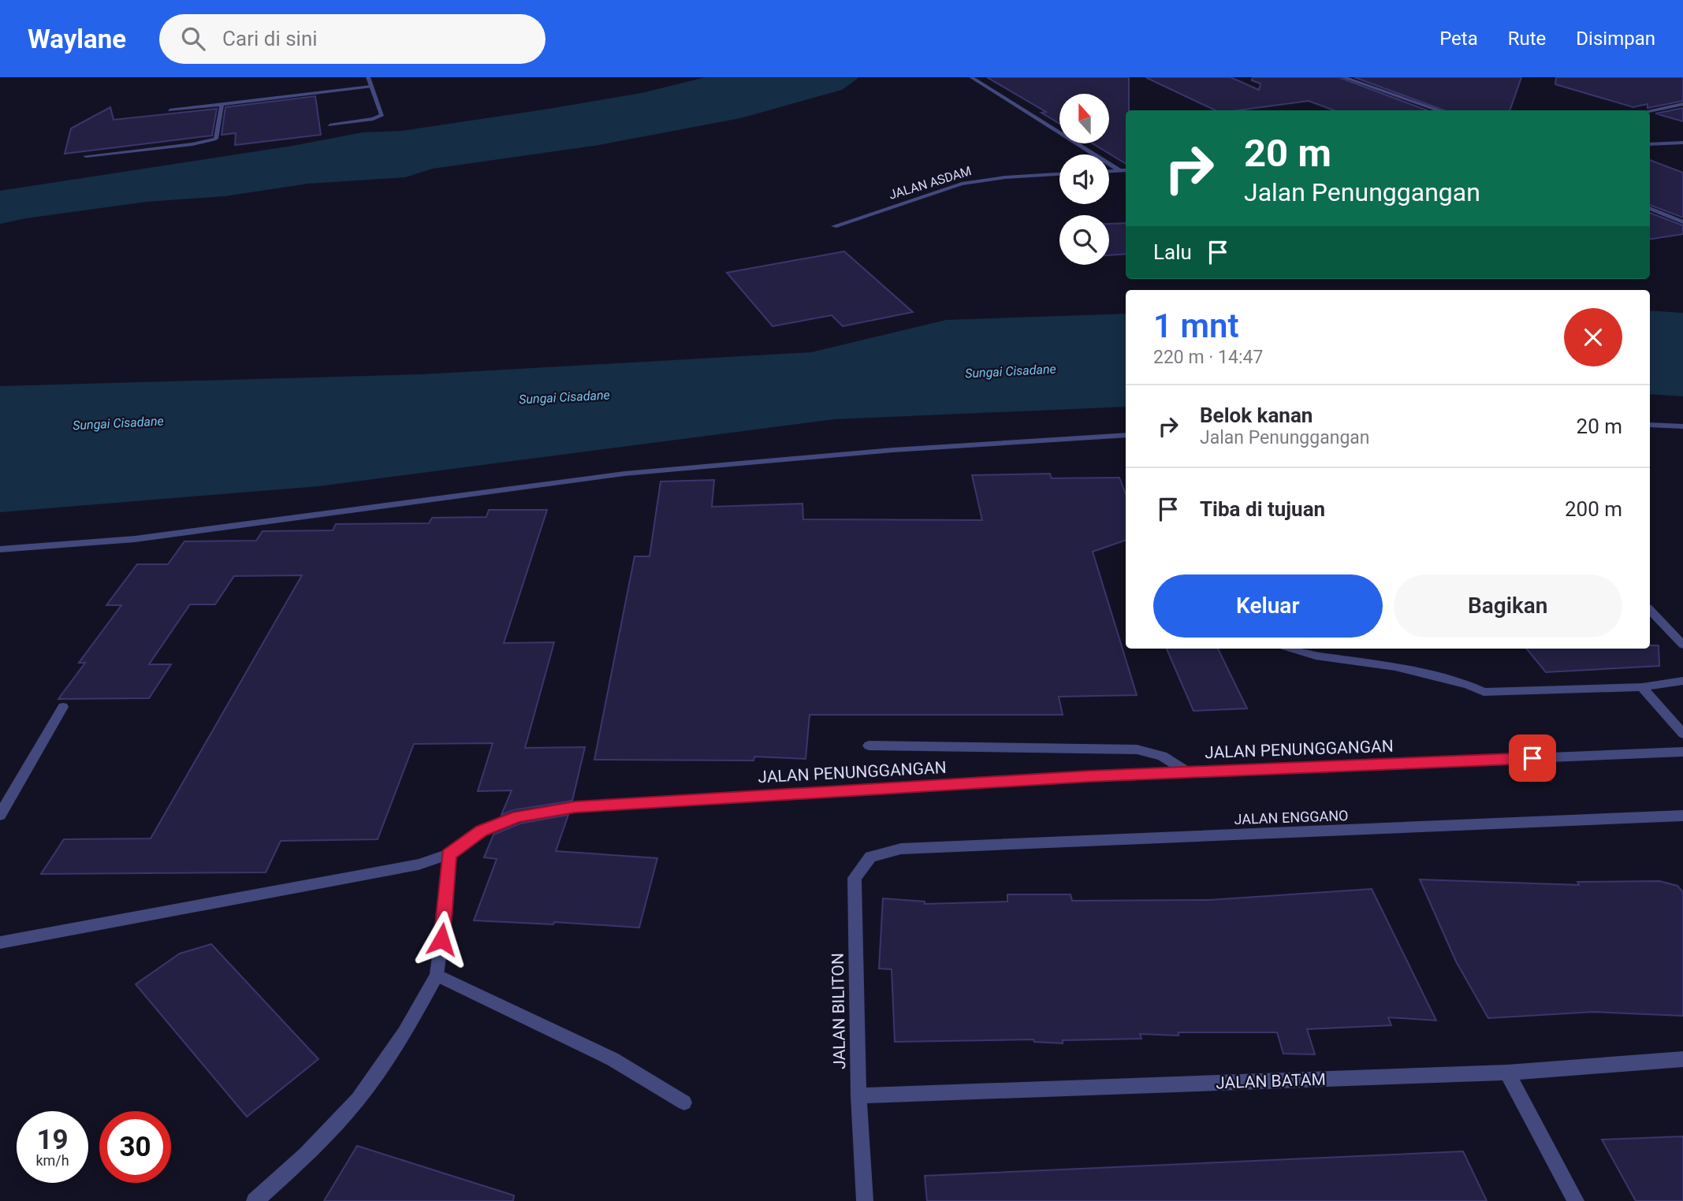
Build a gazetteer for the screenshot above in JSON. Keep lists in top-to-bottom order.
{
  "streets": {
    "street": [
      "JALAN ASDAM",
      "JALAN PENUNGGANGAN",
      "JALAN ENGGANO",
      "JALAN BILITON",
      "JALAN BATAM"
    ]
  },
  "crossings": [
    ["JALAN ENGGANO", "JALAN BILITON"],
    ["JALAN BILITON", "JALAN BATAM"]
  ],
  "water": ["Sungai Cisadane"],
  "north": "top",
  "page": {
    "header": "Waylane",
    "search": "Cari di sini",
    "nav": ["Peta", "Rute", "Disimpan"],
    "turn": ["20 m", "Jalan Penunggangan"],
    "then": "Lalu",
    "heading": ["1 mnt", "220 m · 14:47"],
    "list": [
      {
        "name": "Belok kanan",
        "note": "Jalan Penunggangan",
        "value": "20 m"
      },
      {
        "name": "Tiba di tujuan",
        "value": "200 m"
      }
    ],
    "buttons": ["Keluar", "Bagikan"],
    "speed": "19 km/h",
    "limit": "30"
  }
}
